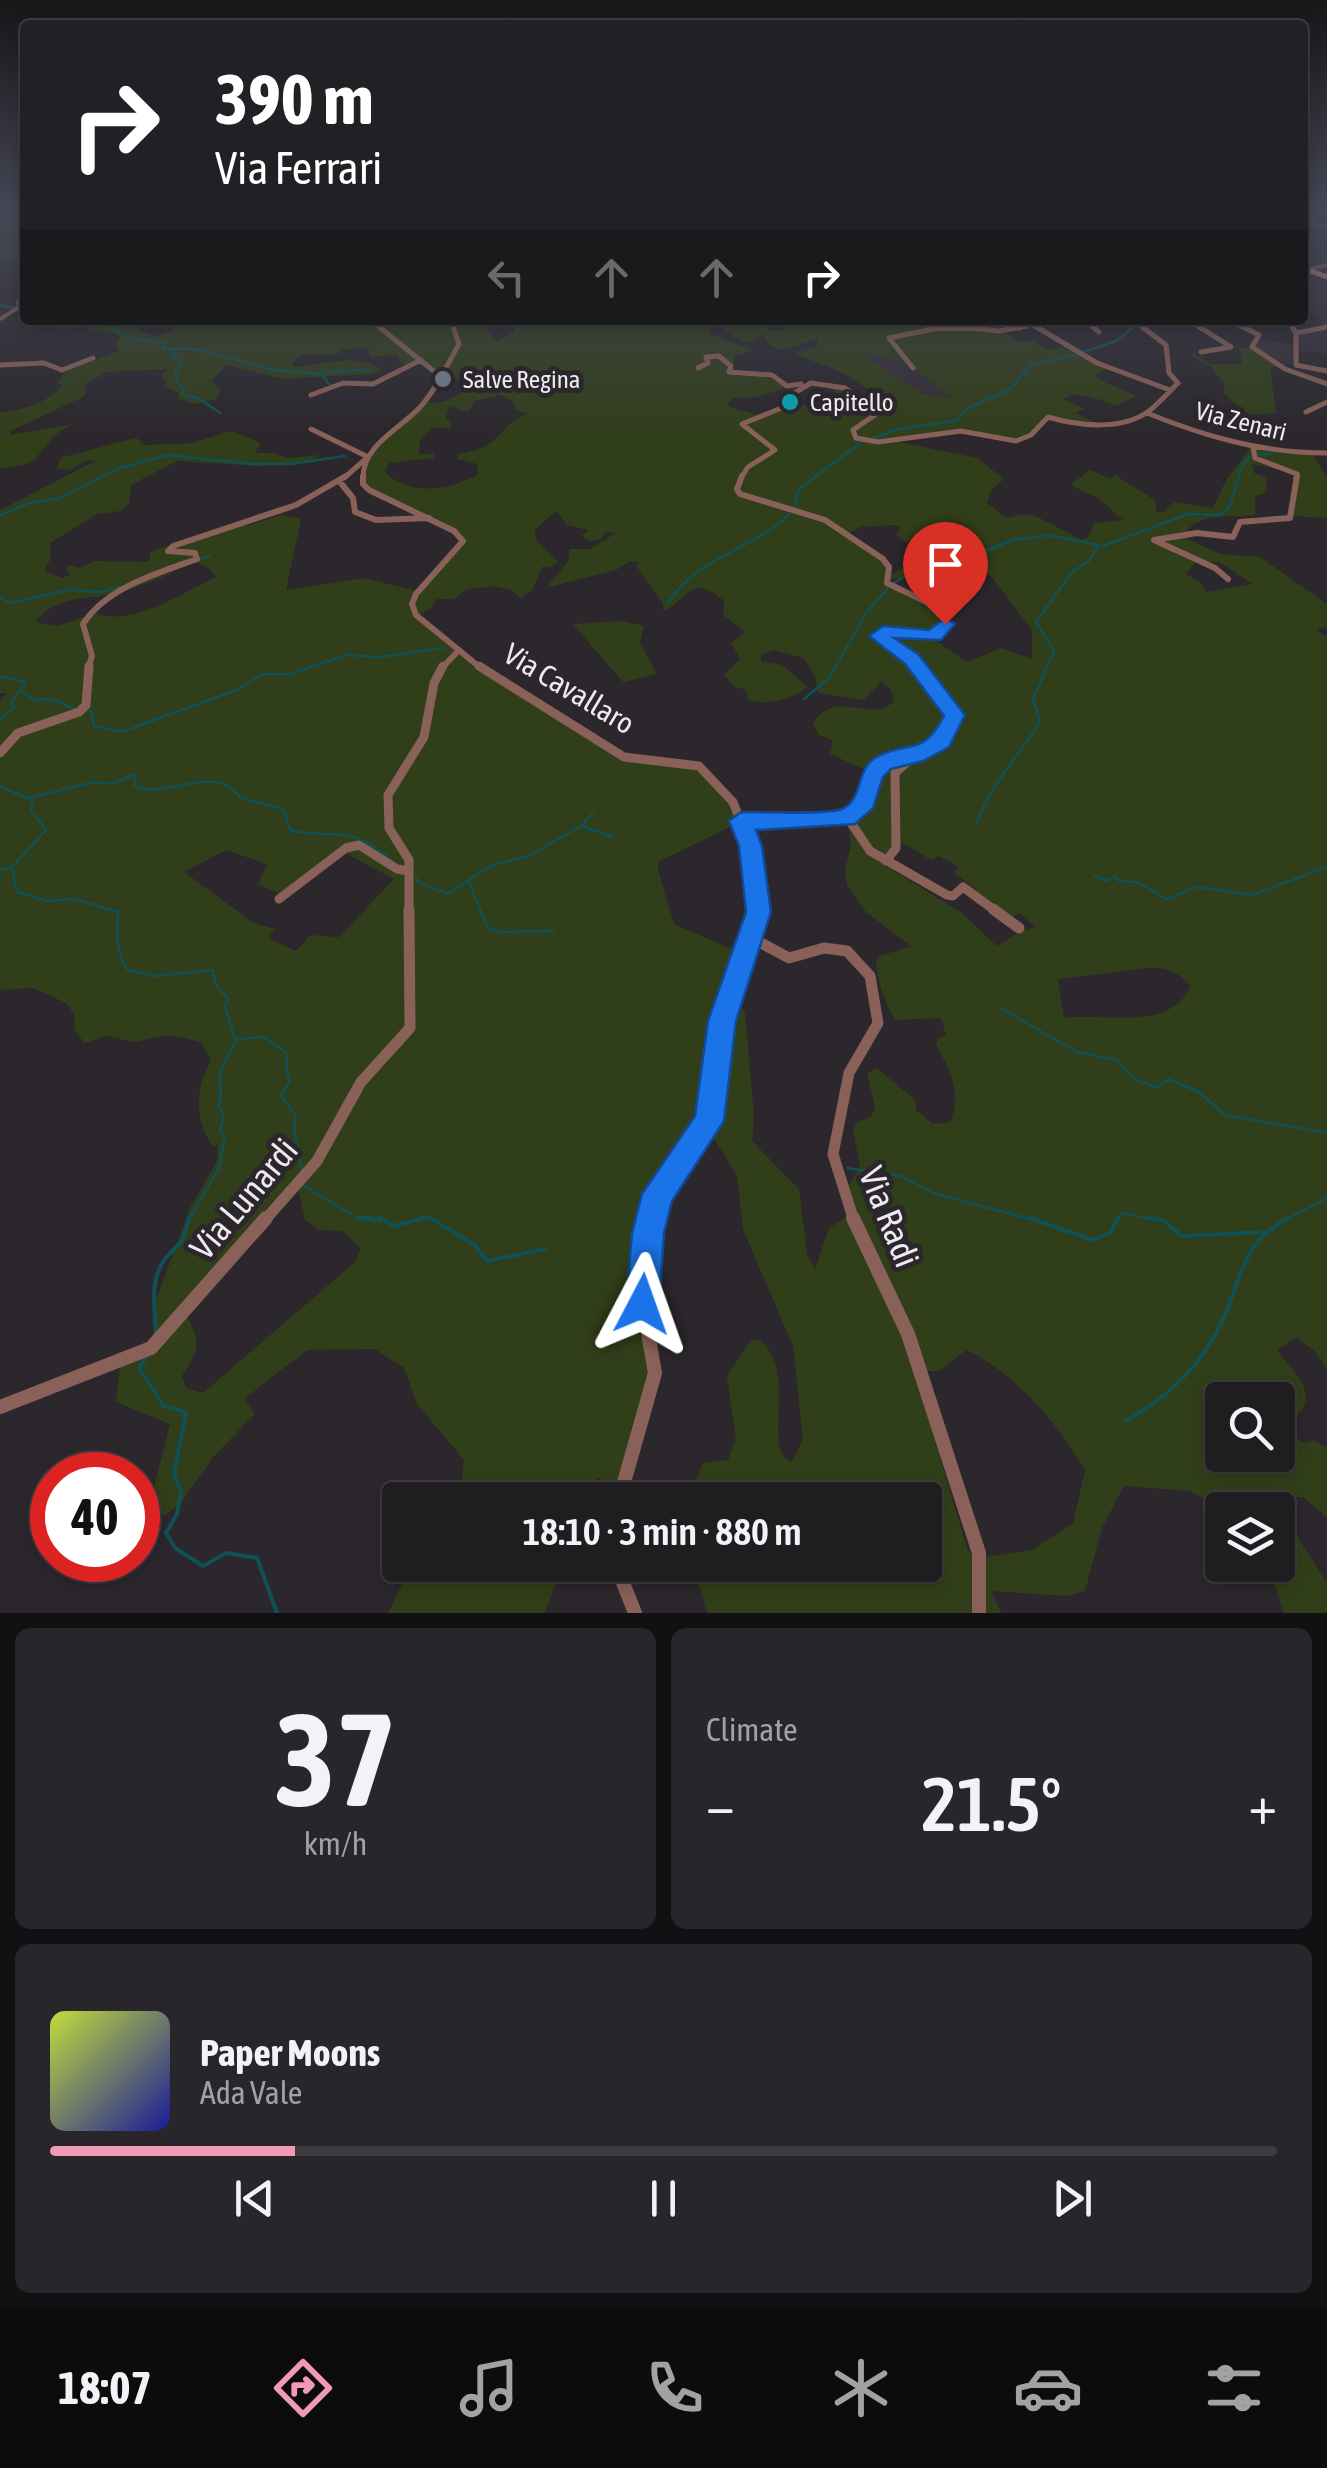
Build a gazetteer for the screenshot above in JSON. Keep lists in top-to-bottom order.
{
  "streets": {
    "street": [
      "Via Zenari",
      "Via Cavallaro",
      "Via Lunardi",
      "Via Radi"
    ]
  },
  "crossings": [
    ["Via Cavallaro", "Via Lunardi"],
    ["Via Cavallaro", "Via Radi"]
  ],
  "places": ["Salve Regina", "Capitello"],
  "page": {
    "turn": ["390 m", "Via Ferrari"],
    "limit": "40",
    "trip": "18:10 · 3 min · 880 m",
    "tile": [
      ["37", "km/h"],
      "Climate"
    ],
    "heat": ["−", "21.5°", "+"],
    "song": ["Paper Moons", "Ada Vale"],
    "tabs": "18:07"
  }
}
